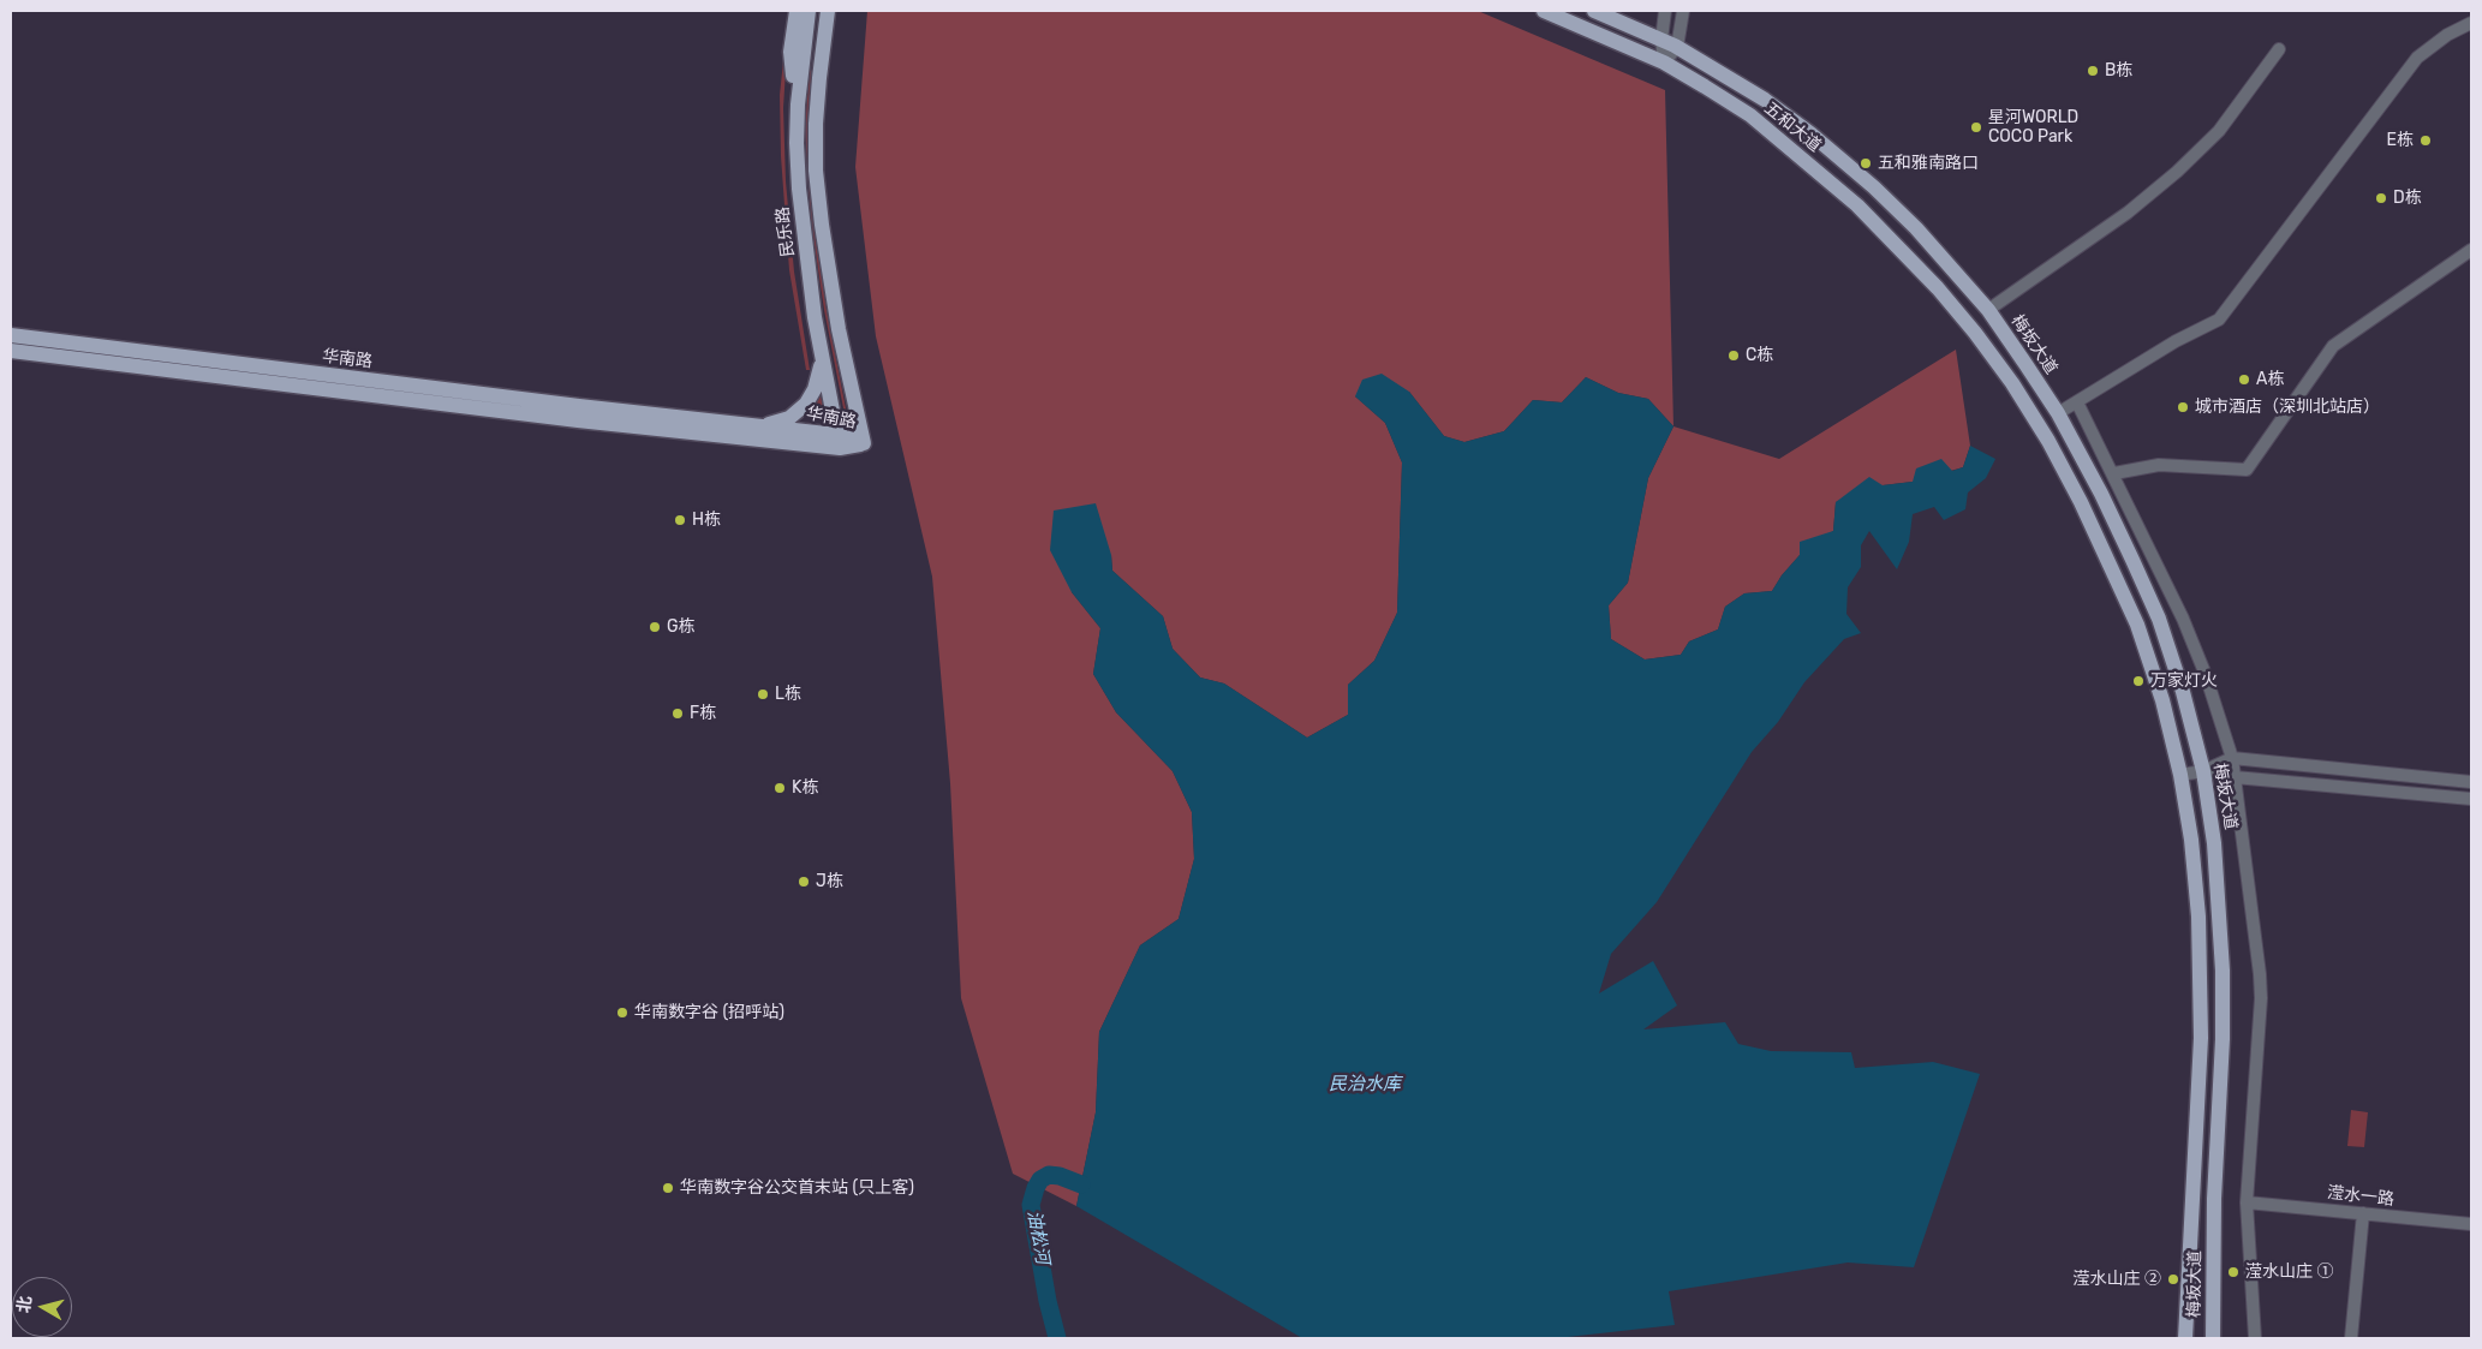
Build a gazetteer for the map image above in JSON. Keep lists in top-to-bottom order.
{
  "streets": {
    "main road": [
      "五和大道",
      "民乐路",
      "梅坂大道",
      "华南路"
    ],
    "street": ["滢水一路"]
  },
  "crossings": [
    ["五和大道", "梅坂大道"],
    ["民乐路", "华南路"]
  ],
  "water": ["民治水库", "油松河"],
  "places": [
    "B栋",
    "星河WORLD COCO Park",
    "E栋",
    "五和雅南路口",
    "D栋",
    "C栋",
    "A栋",
    "城市酒店（深圳北站店）",
    "H栋",
    "G栋",
    "万家灯火",
    "L栋",
    "F栋",
    "K栋",
    "J栋",
    "华南数字谷 (招呼站)",
    "华南数字谷公交首末站 (只上客)",
    "滢水山庄 ①",
    "滢水山庄 ②"
  ],
  "north": "left"
}
